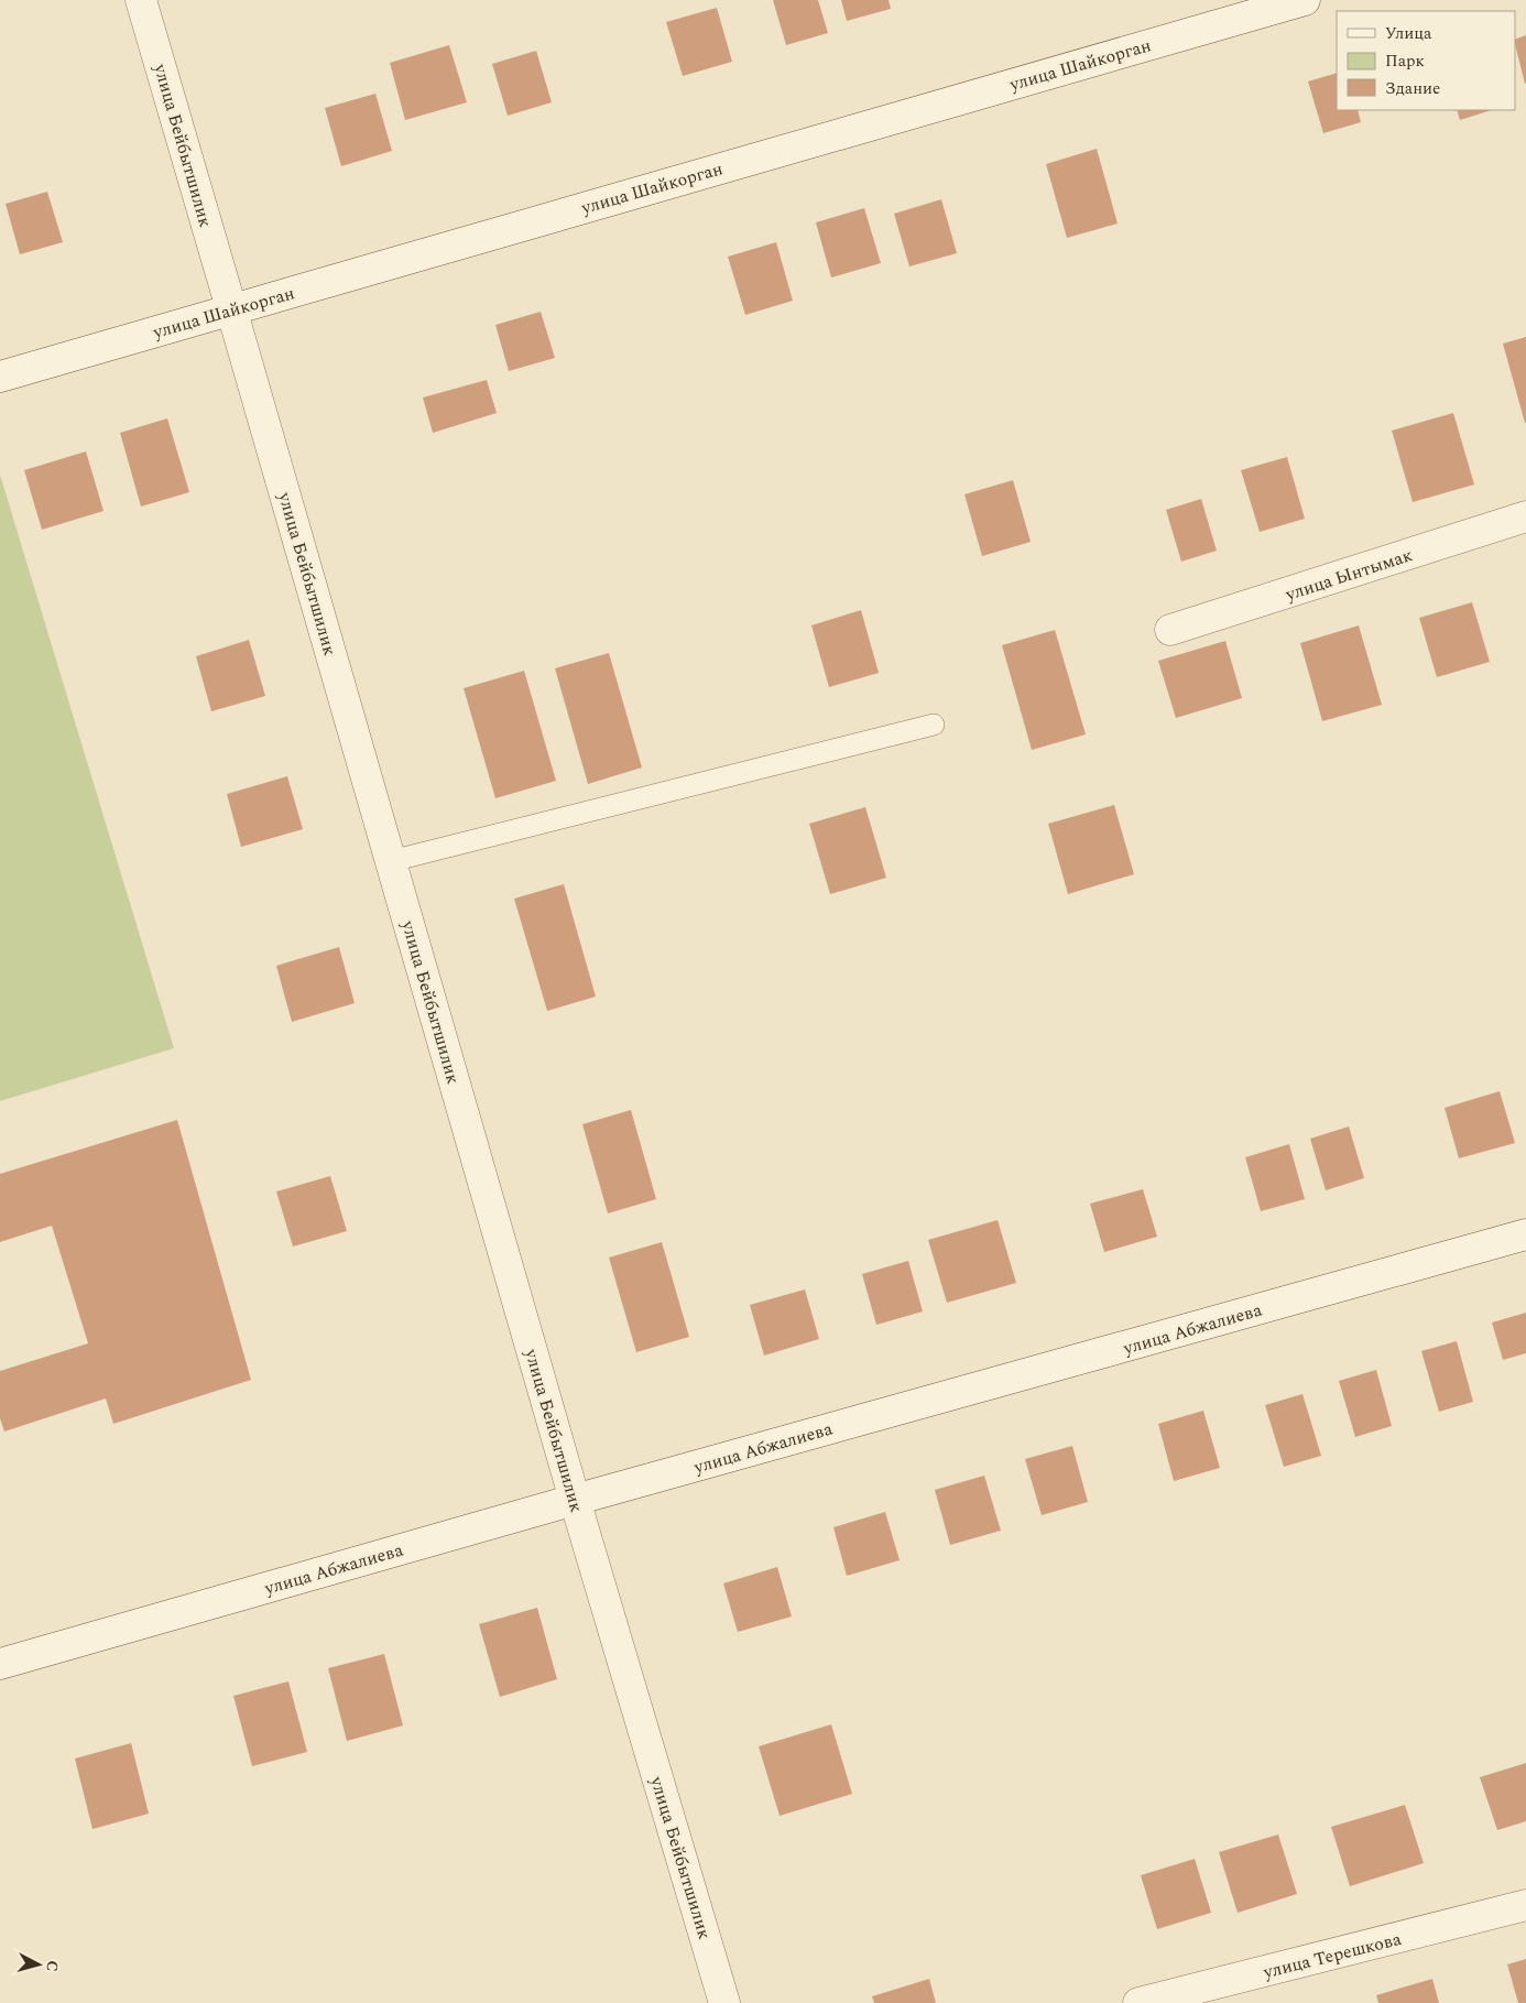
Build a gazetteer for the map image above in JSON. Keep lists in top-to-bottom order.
{
  "streets": {
    "street": [
      "улица Шайкорган",
      "улица Бейбытшилик",
      "улица Ынтымак",
      "улица Абжалиева",
      "улица Терешкова"
    ]
  },
  "crossings": [
    ["улица Шайкорган", "улица Бейбытшилик"],
    ["улица Бейбытшилик", "улица Абжалиева"]
  ],
  "legend": ["Улица", "Парк", "Здание"],
  "north": "right"
}
